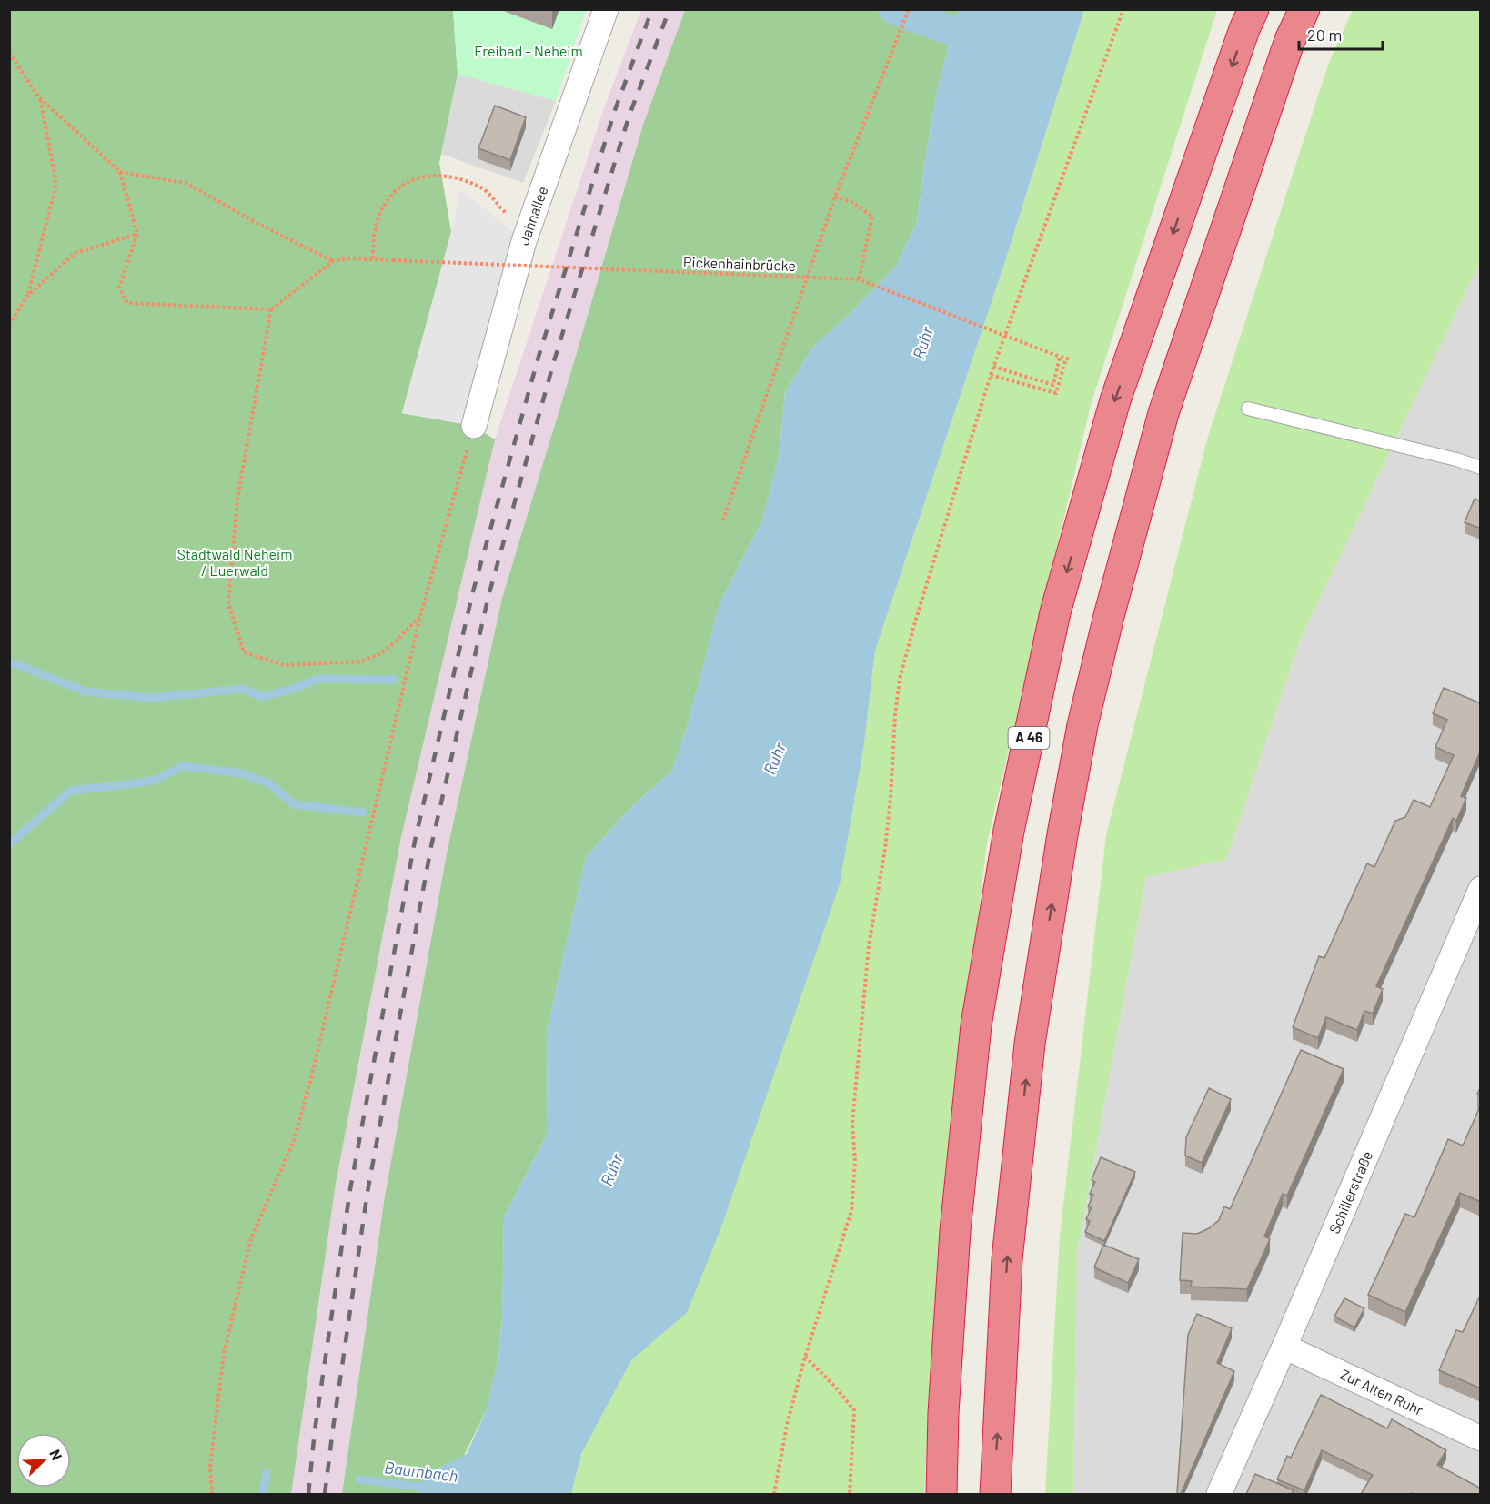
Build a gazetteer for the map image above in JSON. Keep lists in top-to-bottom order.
{
  "streets": {
    "highway": ["A 46"],
    "street": ["Jahnallee", "Schillerstraße", "Zur Alten Ruhr"],
    "path": ["Pickenhainbrücke"]
  },
  "crossings": [
    ["Schillerstraße", "Zur Alten Ruhr"]
  ],
  "water": ["Ruhr", "Baumbach"],
  "parks": ["Freibad - Neheim", "Stadtwald Neheim / Luerwald"],
  "scale_bar": "20 m",
  "north": "top right"
}
